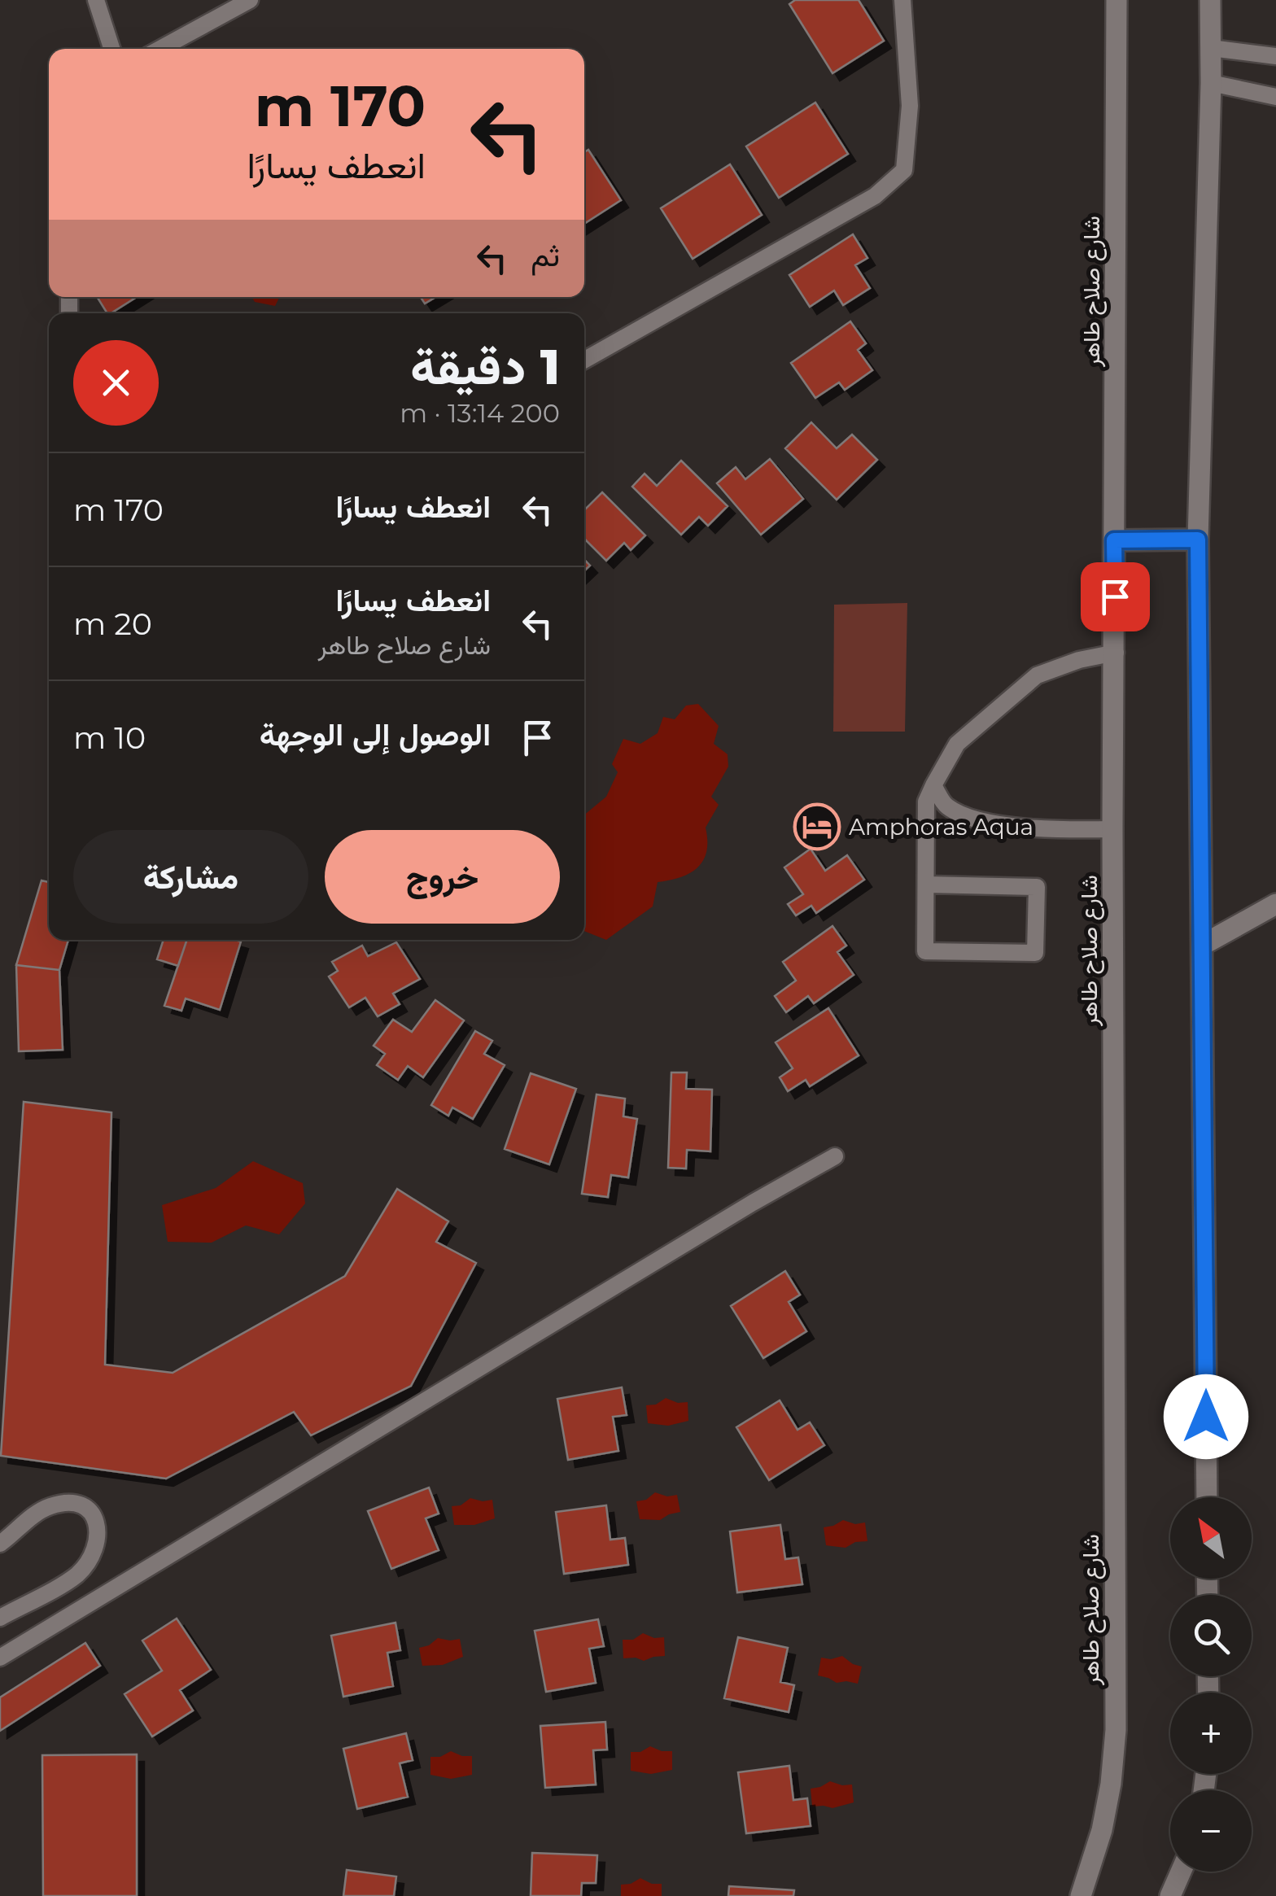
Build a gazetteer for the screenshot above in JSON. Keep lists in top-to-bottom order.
{
  "streets": {
    "street": ["شارع صلاح طاهر"]
  },
  "places": {
    "hotel": ["Amphoras Aqua"]
  },
  "north": "top left",
  "page": {
    "turn": ["170 m", "انعطف يسارًا"],
    "then": "ثم",
    "heading": ["1 دقيقة", "200 m · 13:14"],
    "list": [
      {
        "name": "انعطف يسارًا",
        "value": "170 m"
      },
      {
        "name": "انعطف يسارًا",
        "note": "شارع صلاح طاهر",
        "value": "20 m"
      },
      {
        "name": "الوصول إلى الوجهة",
        "value": "10 m"
      }
    ],
    "buttons": ["خروج", "مشاركة"],
    "map_buttons": ["+", "−"]
  }
}
